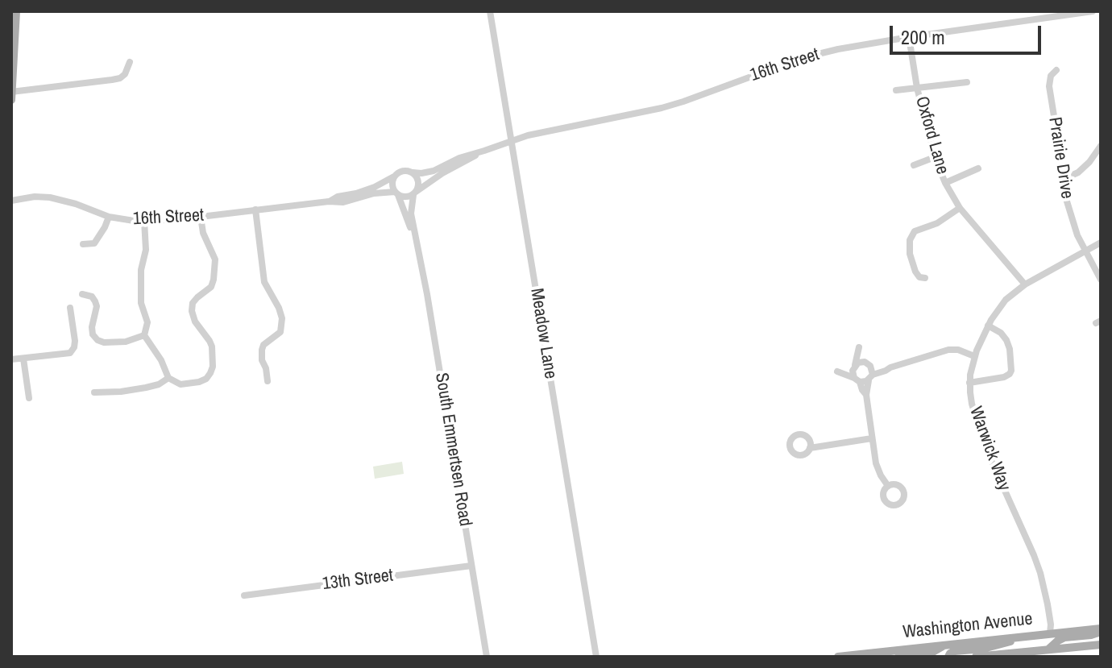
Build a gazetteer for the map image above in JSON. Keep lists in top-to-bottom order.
{
  "streets": {
    "main road": ["Washington Avenue"],
    "street": [
      "16th Street",
      "Oxford Lane",
      "Prairie Drive",
      "Meadow Lane",
      "Warwick Way",
      "South Emmertsen Road",
      "13th Street"
    ]
  },
  "crossings": [
    ["16th Street", "Oxford Lane"],
    ["16th Street", "Meadow Lane"],
    ["16th Street", "South Emmertsen Road"],
    ["Oxford Lane", "Warwick Way"],
    ["Prairie Drive", "Warwick Way"],
    ["Warwick Way", "Washington Avenue"],
    ["South Emmertsen Road", "13th Street"]
  ],
  "scale_bar": "200 m"
}
